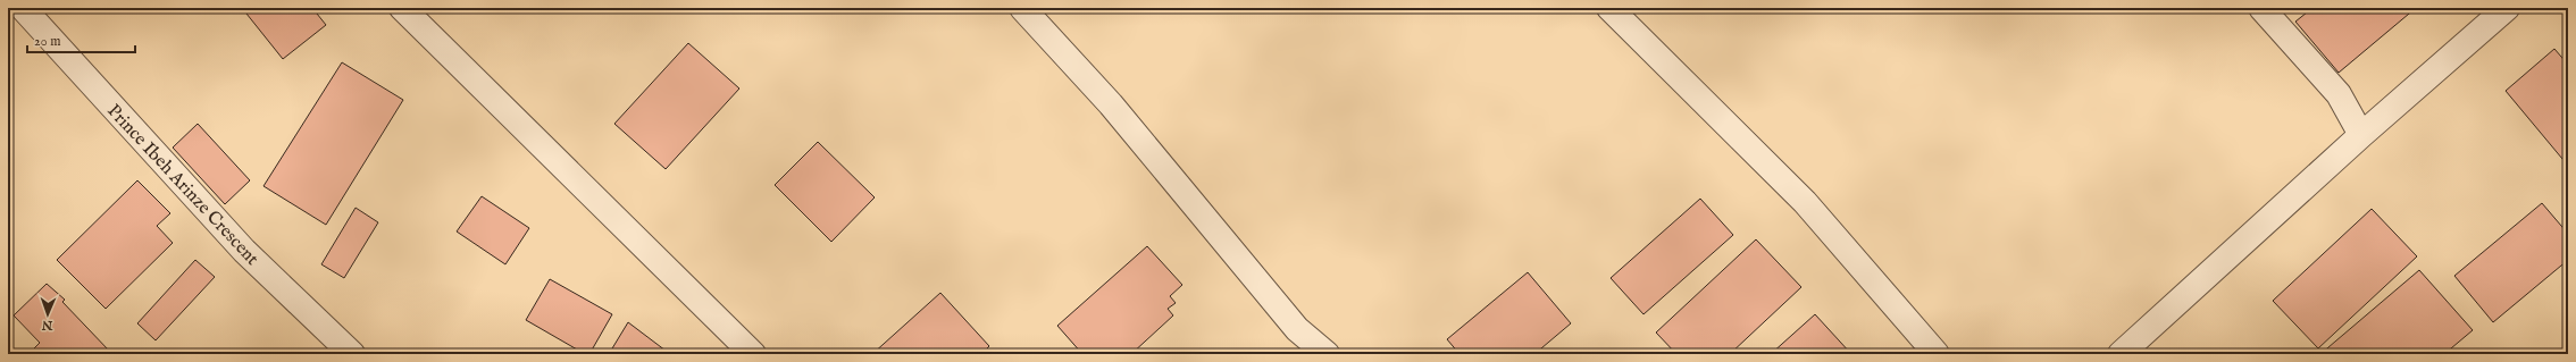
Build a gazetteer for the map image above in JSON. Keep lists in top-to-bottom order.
{
  "streets": {
    "street": ["Prince Ibeh Arinze Crescent"]
  },
  "scale_bar": "20 m",
  "north": "bottom"
}
